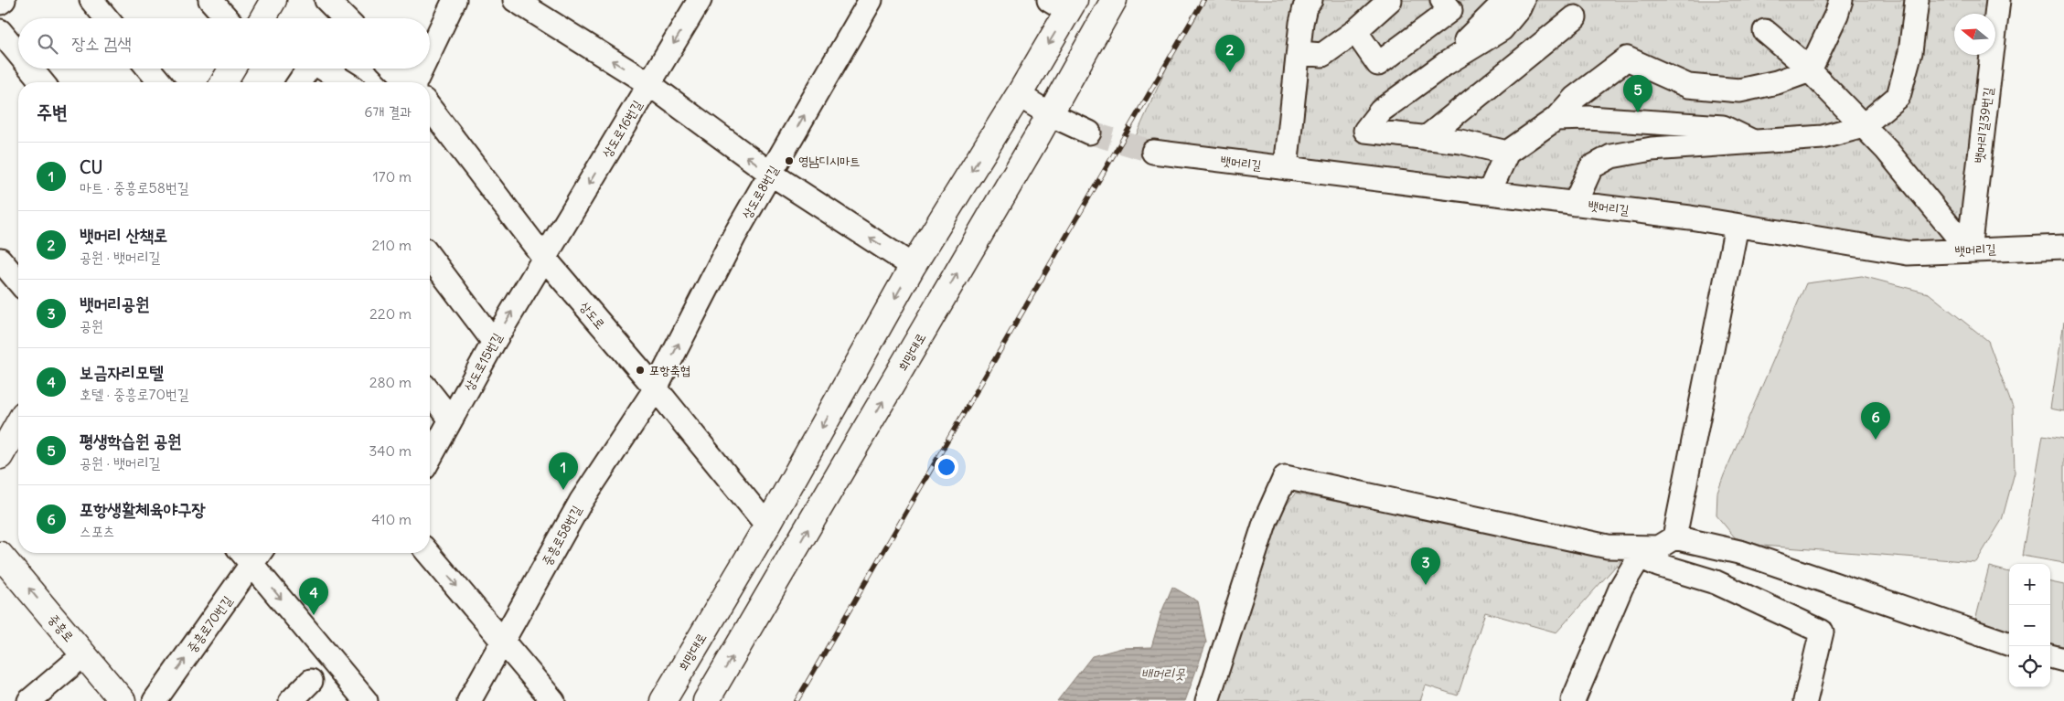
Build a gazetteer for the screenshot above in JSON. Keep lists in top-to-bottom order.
{
  "streets": {
    "main road": ["희망대로", "중흥로"],
    "street": [
      "뱃머리길39번길",
      "상도로16번길",
      "뱃머리길",
      "상도로8번길",
      "상도로",
      "상도로15번길",
      "중흥로58번길",
      "중흥로70번길"
    ]
  },
  "crossings": [
    ["뱃머리길39번길", "뱃머리길"],
    ["상도로16번길", "상도로"],
    ["상도로16번길", "상도로15번길"],
    ["상도로8번길", "상도로"],
    ["상도로8번길", "중흥로58번길"],
    ["상도로", "희망대로"],
    ["상도로", "상도로15번길"],
    ["상도로", "중흥로58번길"]
  ],
  "one_way": [
    "상도로16번길",
    "상도로8번길",
    "상도로15번길",
    "중흥로70번길"
  ],
  "water": ["배머리못"],
  "places": ["영남디시마트", "포항축협"],
  "north": "left",
  "page": {
    "search": "장소 검색",
    "pins": [
      "2",
      "5",
      "6",
      "1",
      "3",
      "4"
    ],
    "heading": ["주변", "6개 결과"],
    "list": [
      {
        "mark": "1",
        "name": "CU",
        "note": "마트 · 중흥로58번길",
        "value": "170 m"
      },
      {
        "mark": "2",
        "name": "뱃머리 산책로",
        "note": "공원 · 뱃머리길",
        "value": "210 m"
      },
      {
        "mark": "3",
        "name": "뱃머리공원",
        "note": "공원",
        "value": "220 m"
      },
      {
        "mark": "4",
        "name": "보금자리모텔",
        "note": "호텔 · 중흥로70번길",
        "value": "280 m"
      },
      {
        "mark": "5",
        "name": "평생학습원 공원",
        "note": "공원 · 뱃머리길",
        "value": "340 m"
      },
      {
        "mark": "6",
        "name": "포항생활체육야구장",
        "note": "스포츠",
        "value": "410 m"
      }
    ],
    "map_buttons": ["+", "−"]
  }
}
